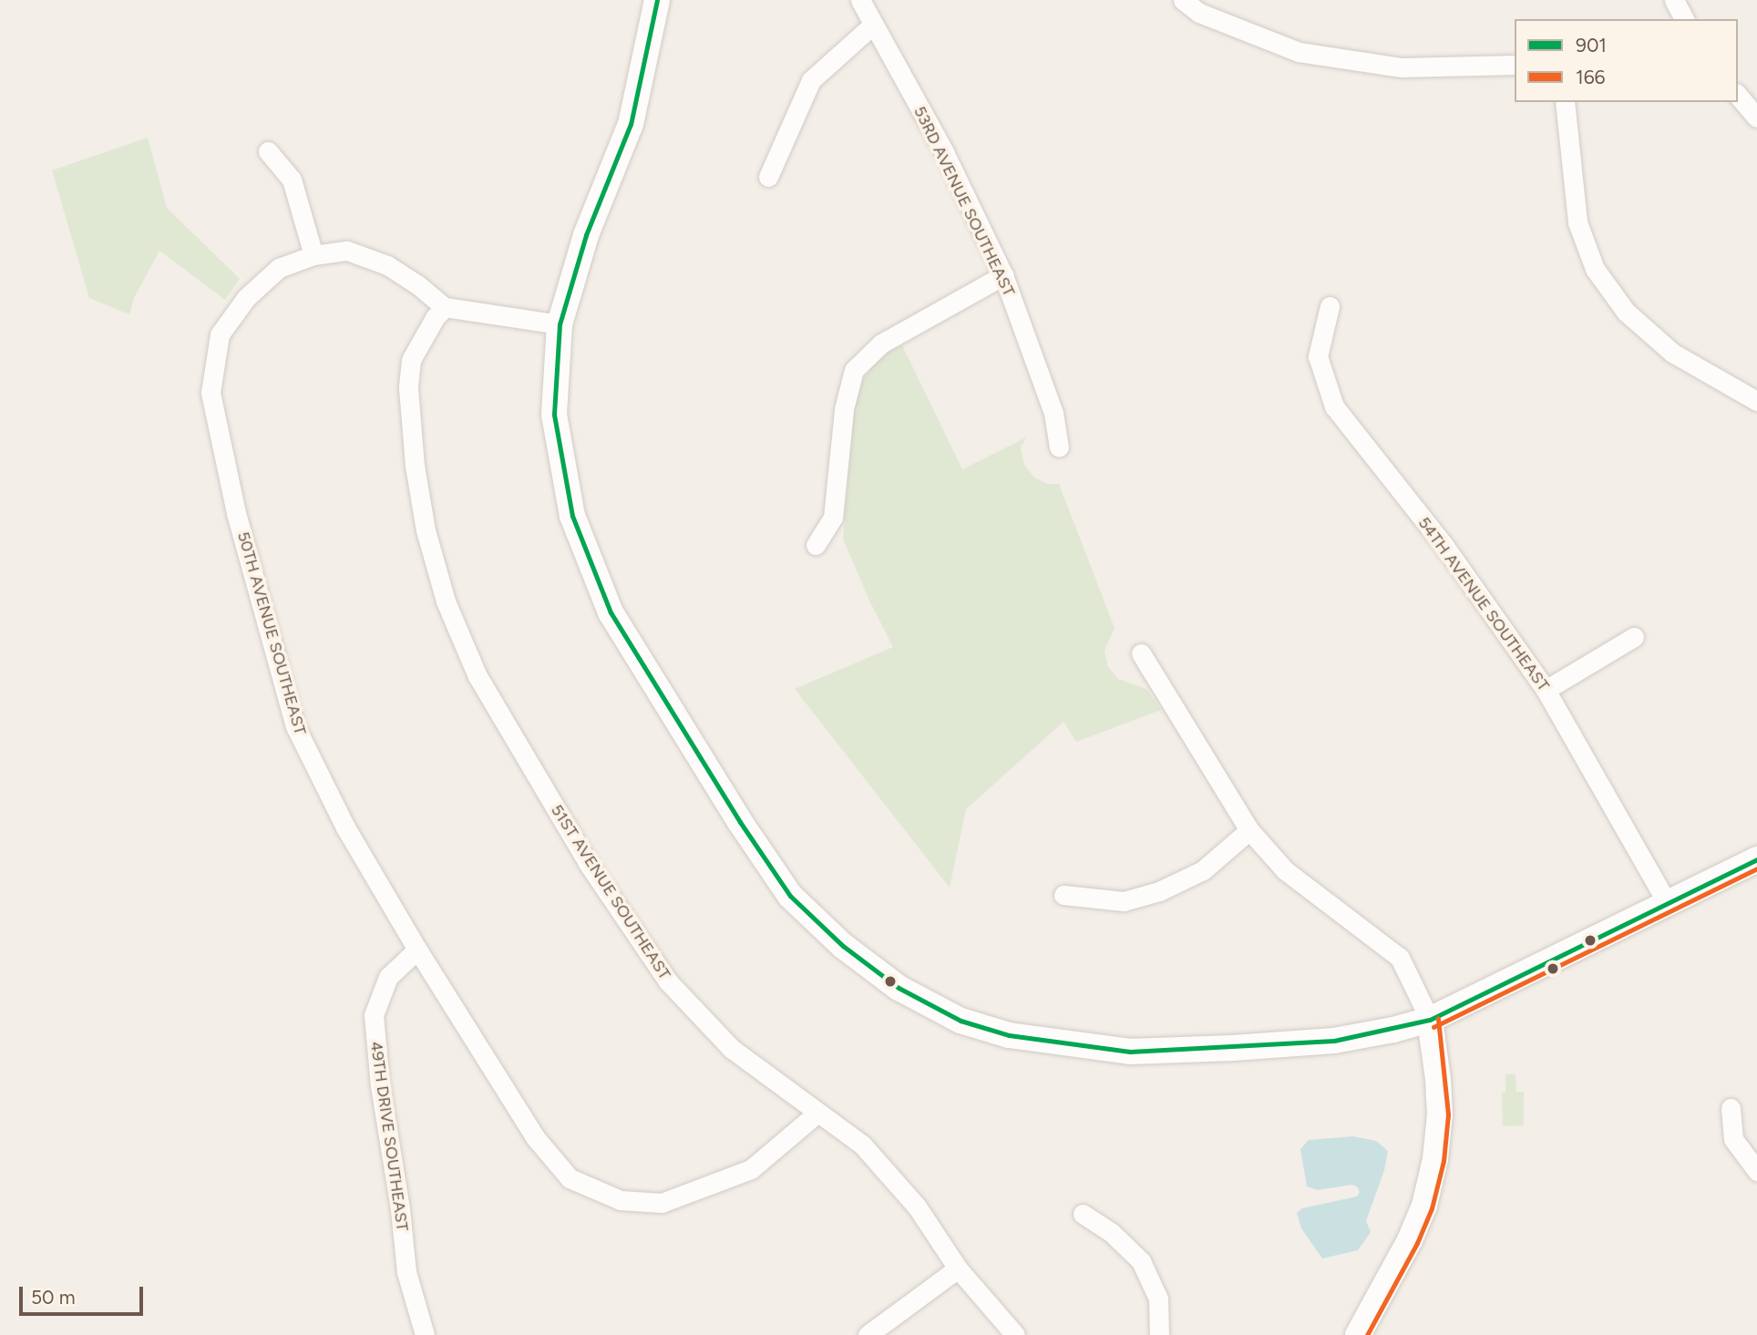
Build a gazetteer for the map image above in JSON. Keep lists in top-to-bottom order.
{
  "streets": {
    "street": [
      "53RD AVENUE SOUTHEAST",
      "54TH AVENUE SOUTHEAST",
      "50TH AVENUE SOUTHEAST",
      "51ST AVENUE SOUTHEAST",
      "49TH DRIVE SOUTHEAST"
    ]
  },
  "crossings": [
    ["50TH AVENUE SOUTHEAST", "51ST AVENUE SOUTHEAST"],
    ["50TH AVENUE SOUTHEAST", "49TH DRIVE SOUTHEAST"]
  ],
  "lines": ["transit line 901", "transit line 166"],
  "legend": ["901", "166"],
  "scale_bar": "50 m"
}
